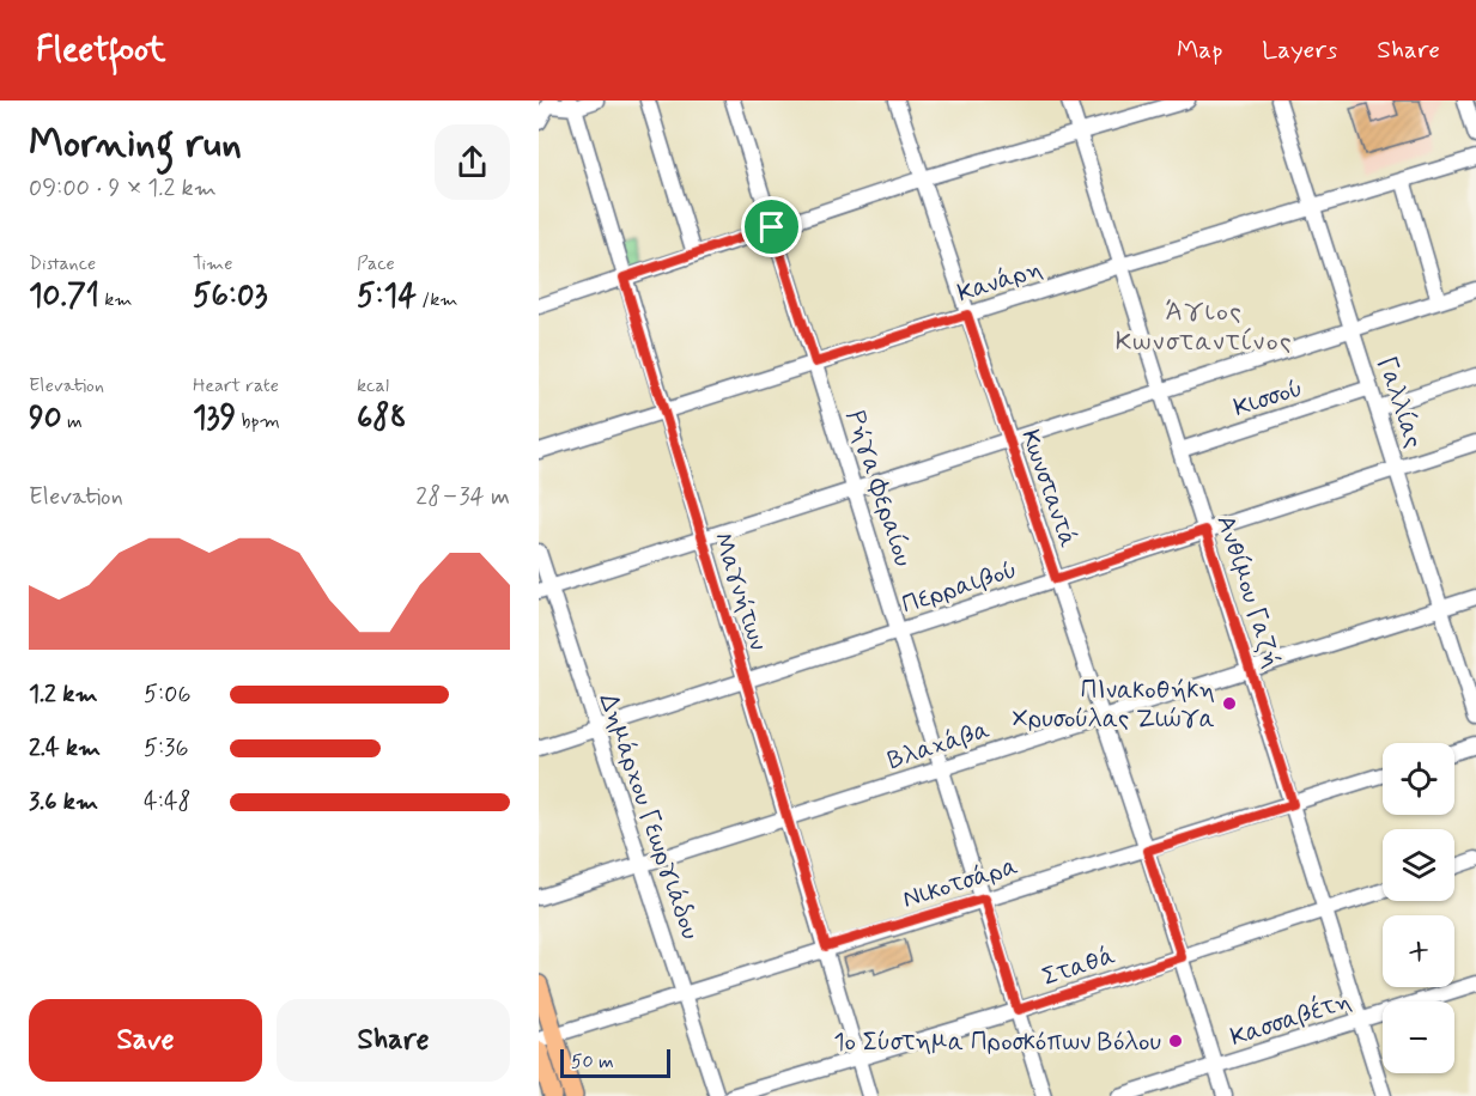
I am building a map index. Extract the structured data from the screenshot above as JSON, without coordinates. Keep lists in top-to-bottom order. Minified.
{"streets":{"street":["Κανάρη","Κισσού","Γαλλίας","Ρήγα Φεραίου","Κωνσταντά","Περραιβού","Μαγνήτων","Ανθίμου Γαζή","Βλαχάβα","Δημάρχου Γεωργιάδου","Νικοτσάρα","Σταθά","Κασσαβέτη"]},"crossings":[["Κανάρη","Γαλλίας"],["Κανάρη","Ρήγα Φεραίου"],["Κανάρη","Κωνσταντά"],["Κανάρη","Μαγνήτων"],["Κανάρη","Ανθίμου Γαζή"],["Κισσού","Γαλλίας"],["Κισσού","Ανθίμου Γαζή"],["Γαλλίας","Περραιβού"],["Γαλλίας","Βλαχάβα"],["Ρήγα Φεραίου","Περραιβού"],["Ρήγα Φεραίου","Βλαχάβα"],["Ρήγα Φεραίου","Νικοτσάρα"],["Ρήγα Φεραίου","Σταθά"],["Κωνσταντά","Περραιβού"],["Κωνσταντά","Βλαχάβα"],["Κωνσταντά","Νικοτσάρα"],["Κωνσταντά","Σταθά"],["Κωνσταντά","Κασσαβέτη"],["Περραιβού","Μαγνήτων"],["Περραιβού","Ανθίμου Γαζή"],["Περραιβού","Δημάρχου Γεωργιάδου"],["Μαγνήτων","Βλαχάβα"],["Μαγνήτων","Νικοτσάρα"],["Μαγνήτων","Σταθά"],["Ανθίμου Γαζή","Βλαχάβα"],["Ανθίμου Γαζή","Νικοτσάρα"],["Ανθίμου Γαζή","Σταθά"],["Ανθίμου Γαζή","Κασσαβέτη"],["Βλαχάβα","Δημάρχου Γεωργιάδου"],["Δημάρχου Γεωργιάδου","Νικοτσάρα"]],"districts":["Άγιος Κωνσταντίνος"],"places":["ΠΙνακοθήκη Χρυσούλας Ζιώγα","1ο Σύστημα Προσκόπων Βόλου"],"scale_bar":"50 m","page":{"header":"Fleetfoot","nav":["Map","Layers","Share"],"heading":["Morning run","09:00 · 9 × 1.2 km"],"stats":[["Distance","10.71 km"],["Time","56:03"],["Pace","5:14 /km"],["Elevation","90 m"],["Heart rate","139 bpm"],["kcal","688"]],"chart":["Elevation","28–34 m"],"list":[{"name":"1.2 km","note":"5:06"},{"name":"2.4 km","note":"5:36"},{"name":"3.6 km","note":"4:48"}],"map_buttons":["+","−"],"buttons":["Save","Share"],"scale":"50 m"}}
